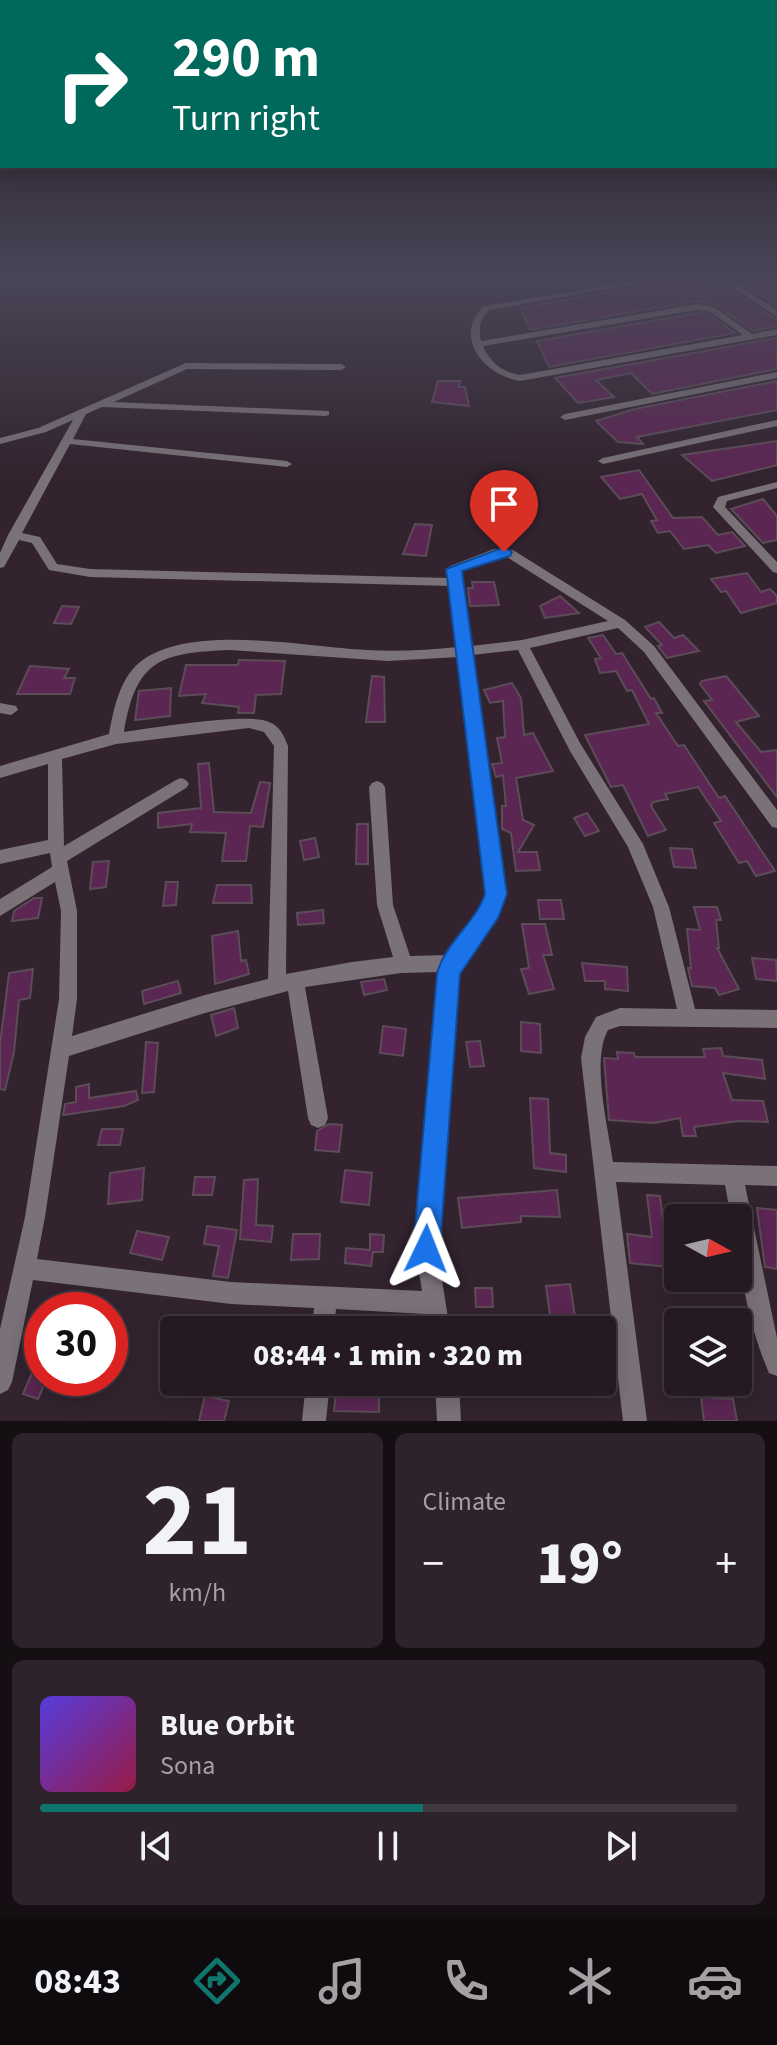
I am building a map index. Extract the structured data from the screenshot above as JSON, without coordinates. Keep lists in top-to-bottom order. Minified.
{"north":"right","page":{"turn":["290 m","Turn right"],"limit":"30","trip":"08:44 · 1 min · 320 m","tile":[["21","km/h"],"Climate"],"heat":["−","19°","+"],"song":["Blue Orbit","Sona"],"tabs":"08:43"}}
